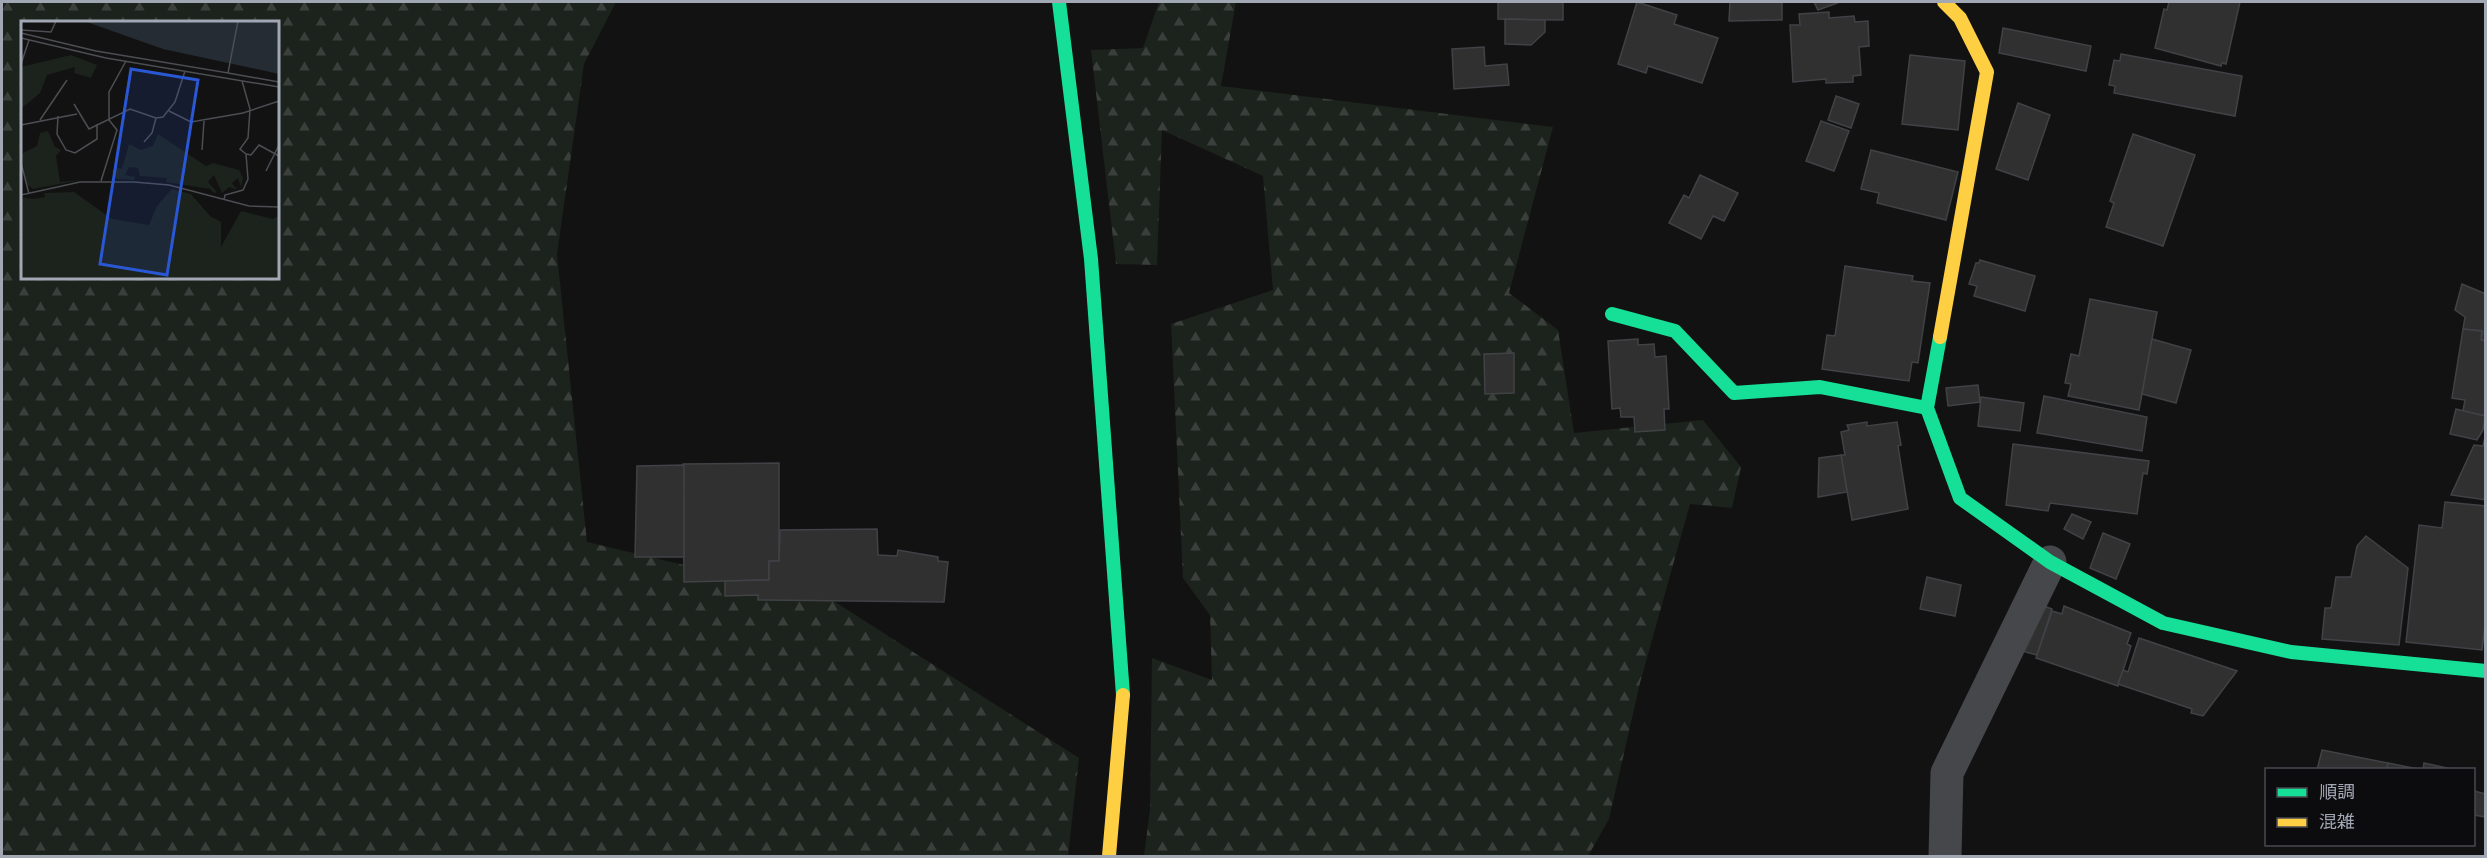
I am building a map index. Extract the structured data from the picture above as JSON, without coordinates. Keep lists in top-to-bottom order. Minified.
{"legend":["順調","混雑"]}
